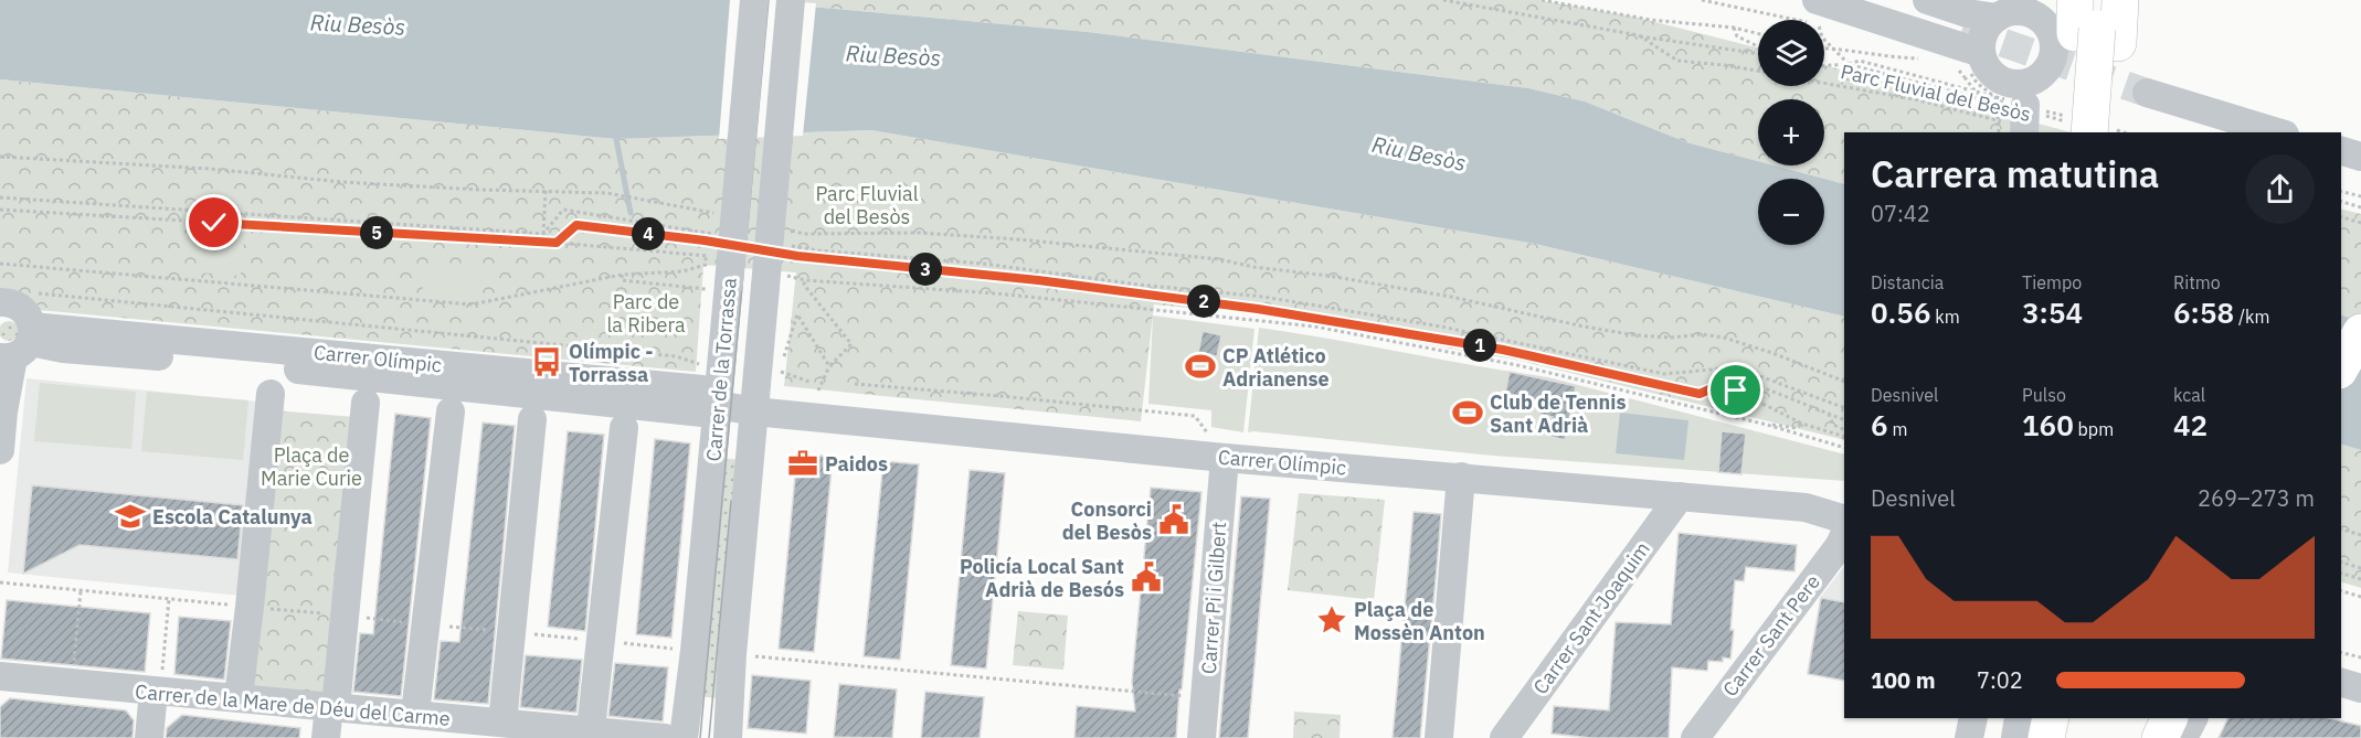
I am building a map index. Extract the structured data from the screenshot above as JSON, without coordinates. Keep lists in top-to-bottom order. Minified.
{"streets":{"street":["Carrer Olímpic","Carrer de la Torrassa","Carrer Pi i Gilbert","Carrer Sant Joaquim","Carrer Sant Pere","Carrer de la Mare de Déu del Carme"],"path":["Parc Fluvial del Besòs"]},"crossings":[["Carrer Olímpic","Carrer de la Torrassa"],["Carrer Olímpic","Carrer Pi i Gilbert"],["Carrer Olímpic","Carrer Sant Joaquim"]],"water":["Riu Besòs"],"parks":["Parc Fluvial del Besòs","Parc de la Ribera","Plaça de Marie Curie"],"places":{"bus stop":["Olímpic - Torrassa"],"sports":["CP Atlético Adrianense","Club de Tennis Sant Adrià"],"office":["Paidos"],"school or university":["Escola Catalunya"],"public building":["Consorci del Besòs","Policía Local Sant Adrià de Besós"],"place":["Plaça de Mossèn Anton"]},"page":{"map_buttons":["+","−"],"heading":["Carrera matutina","07:42"],"pins":["5","4","3","2","1"],"stats":[["Distancia","0.56 km"],["Tiempo","3:54"],["Ritmo","6:58 /km"],["Desnivel","6 m"],["Pulso","160 bpm"],["kcal","42"]],"chart":["Desnivel","269–273 m"],"list":[{"name":"100 m","note":"7:02"}]}}
